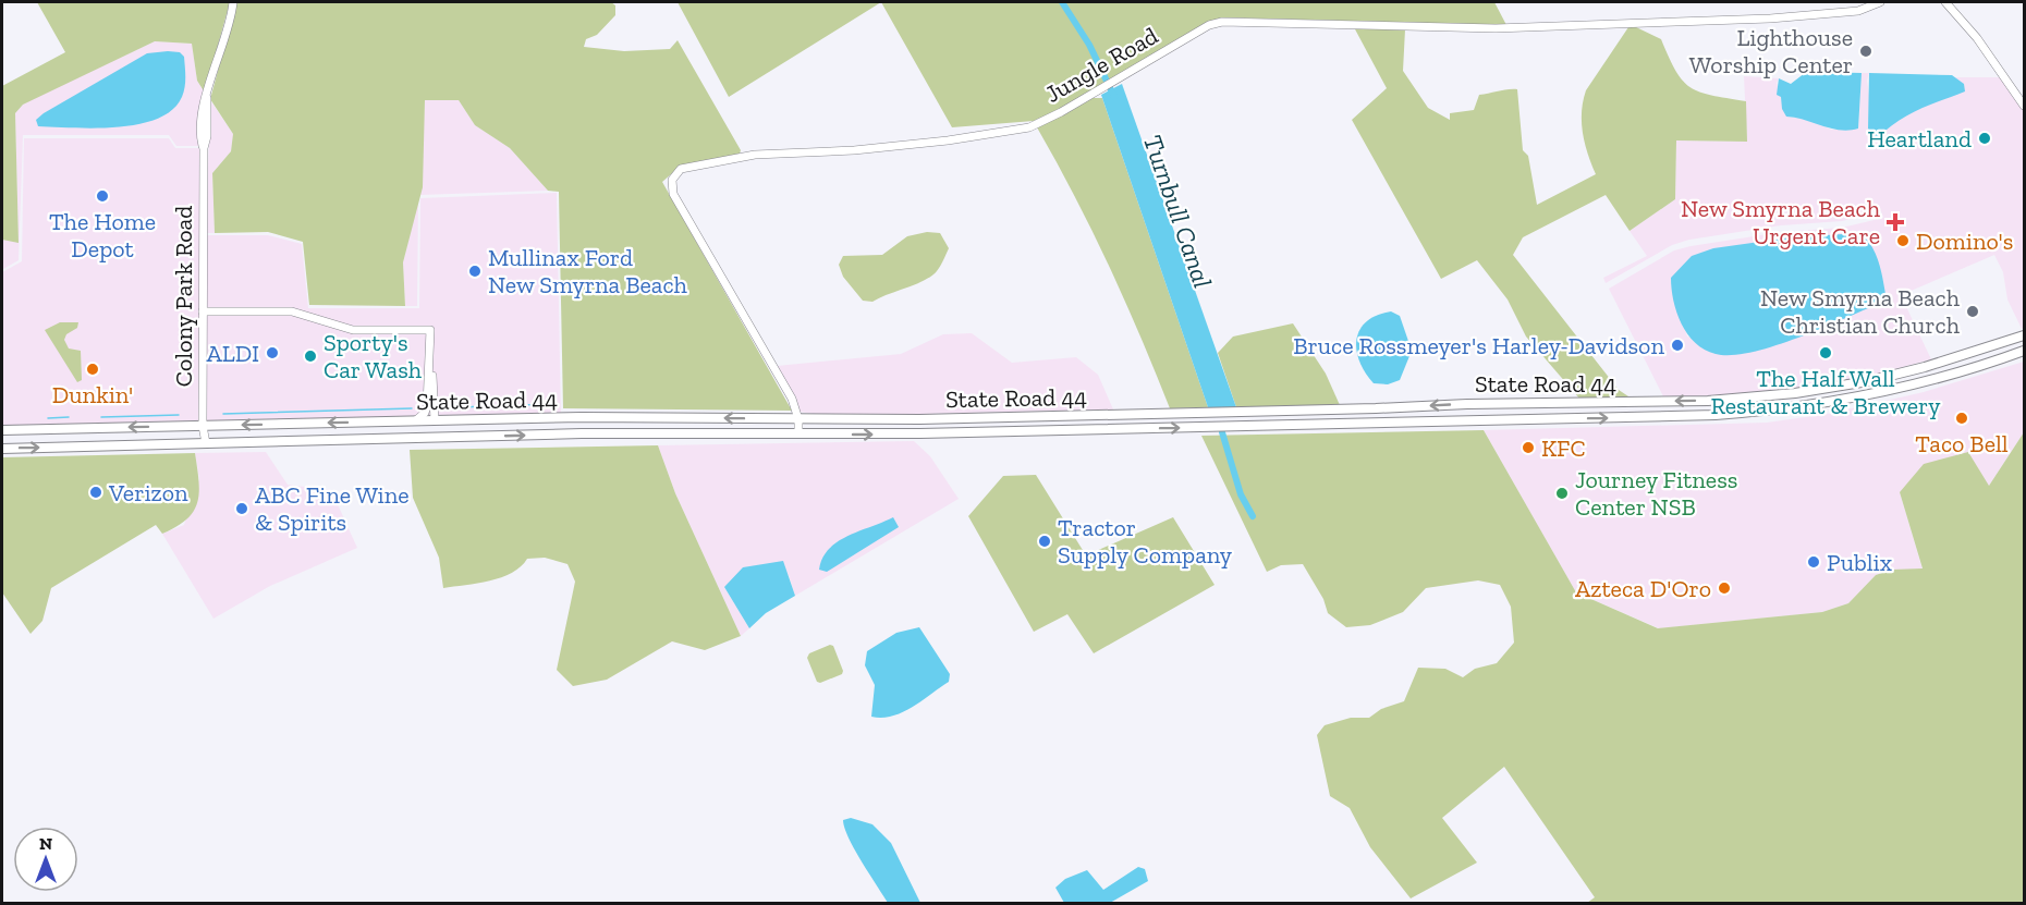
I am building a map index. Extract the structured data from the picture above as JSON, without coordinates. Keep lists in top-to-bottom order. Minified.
{"streets":{"main road":["State Road 44"],"street":["Jungle Road","Colony Park Road"]},"crossings":[["Jungle Road","State Road 44"],["Colony Park Road","State Road 44"]],"water":["Turnbull Canal"],"places":{"other":["Lighthouse Worship Center","Heartland","The Home Depot","Domino's","Mullinax Ford New Smyrna Beach","New Smyrna Beach Christian Church","Bruce Rossmeyer's Harley-Davidson","ALDI","The Half Wall Restaurant & Brewery","Sporty's Car Wash","Dunkin'","Taco Bell","KFC","Verizon","Journey Fitness Center NSB","ABC Fine Wine & Spirits","Tractor Supply Company","Publix","Azteca D'Oro"],"health":["New Smyrna Beach Urgent Care"]},"north":"top"}
